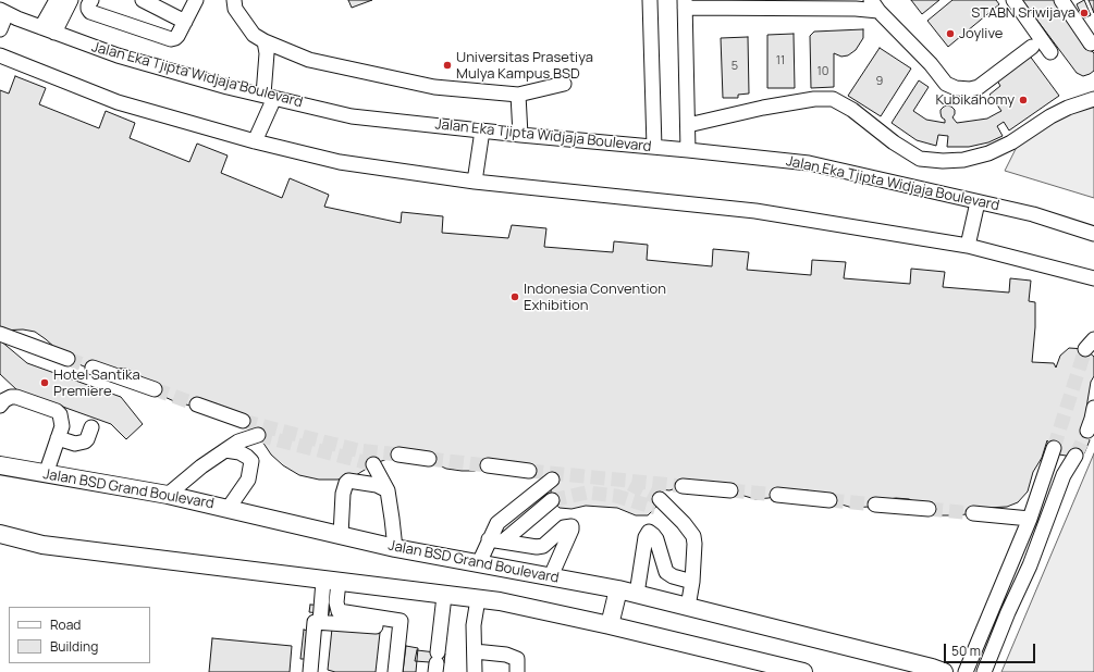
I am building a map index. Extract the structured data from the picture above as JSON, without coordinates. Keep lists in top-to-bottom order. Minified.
{"streets":{"main road":["Jalan BSD Grand Boulevard"],"street":["Jalan Eka Tjipta Widjaja Boulevard"]},"places":["STABN Sriwijaya","Joylive","Universitas Prasetiya Mulya Kampus BSD","Kubikahomy","Indonesia Convention Exhibition","Hotel Santika Premiere"],"house_numbers":["11","5","10","9"],"legend":["Road","Building"],"scale_bar":"50 m"}
